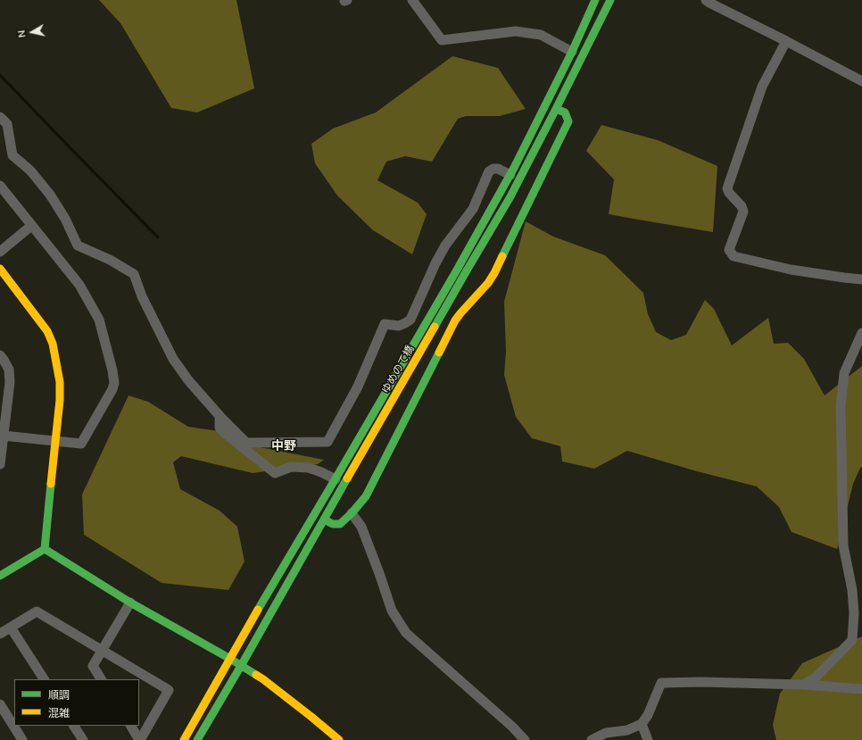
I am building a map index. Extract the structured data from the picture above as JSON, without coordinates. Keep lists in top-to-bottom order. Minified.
{"streets":{"street":["ゆめのて橋"]},"districts":["中野"],"legend":["順調","混雑"],"north":"left"}
